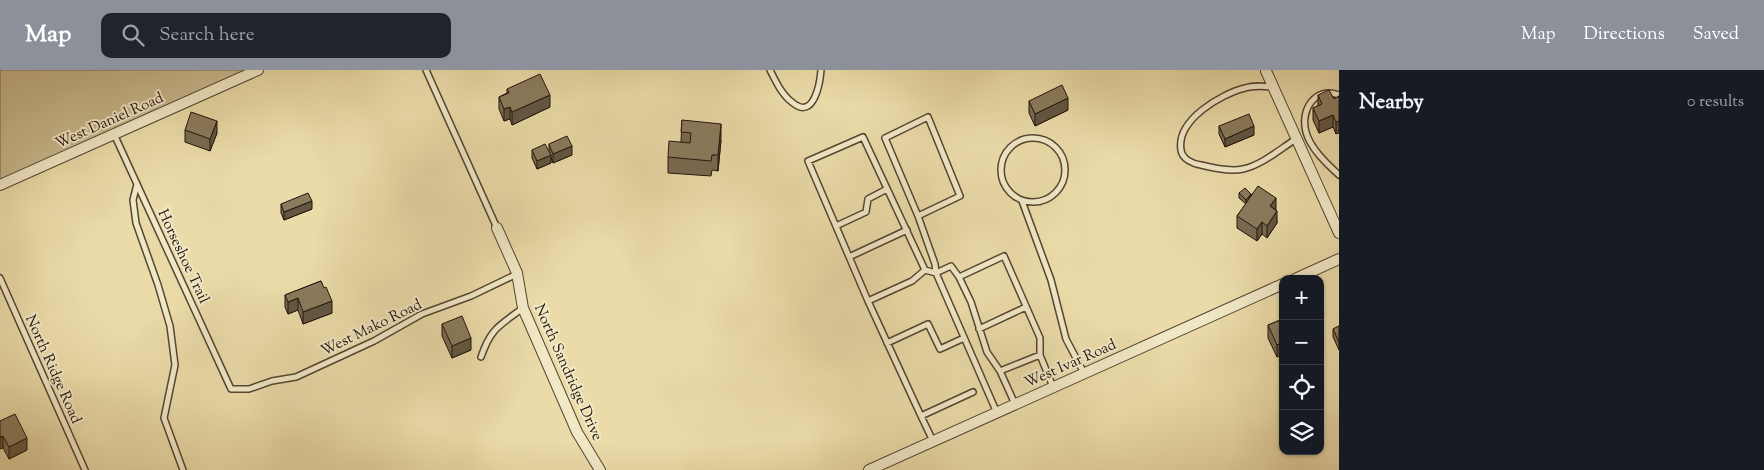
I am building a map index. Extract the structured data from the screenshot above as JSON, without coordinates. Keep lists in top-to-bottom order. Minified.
{"streets":{"street":["West Daniel Road","West Ivar Road","North Sandridge Drive"],"lane":["Horseshoe Trail","West Mako Road","North Ridge Road"]},"crossings":[["West Daniel Road","Horseshoe Trail"],["Horseshoe Trail","West Mako Road"],["West Mako Road","North Sandridge Drive"]],"page":{"header":"Map","search":"Search here","nav":["Map","Directions","Saved"],"heading":["Nearby","0 results"],"map_buttons":["+","−"]}}
